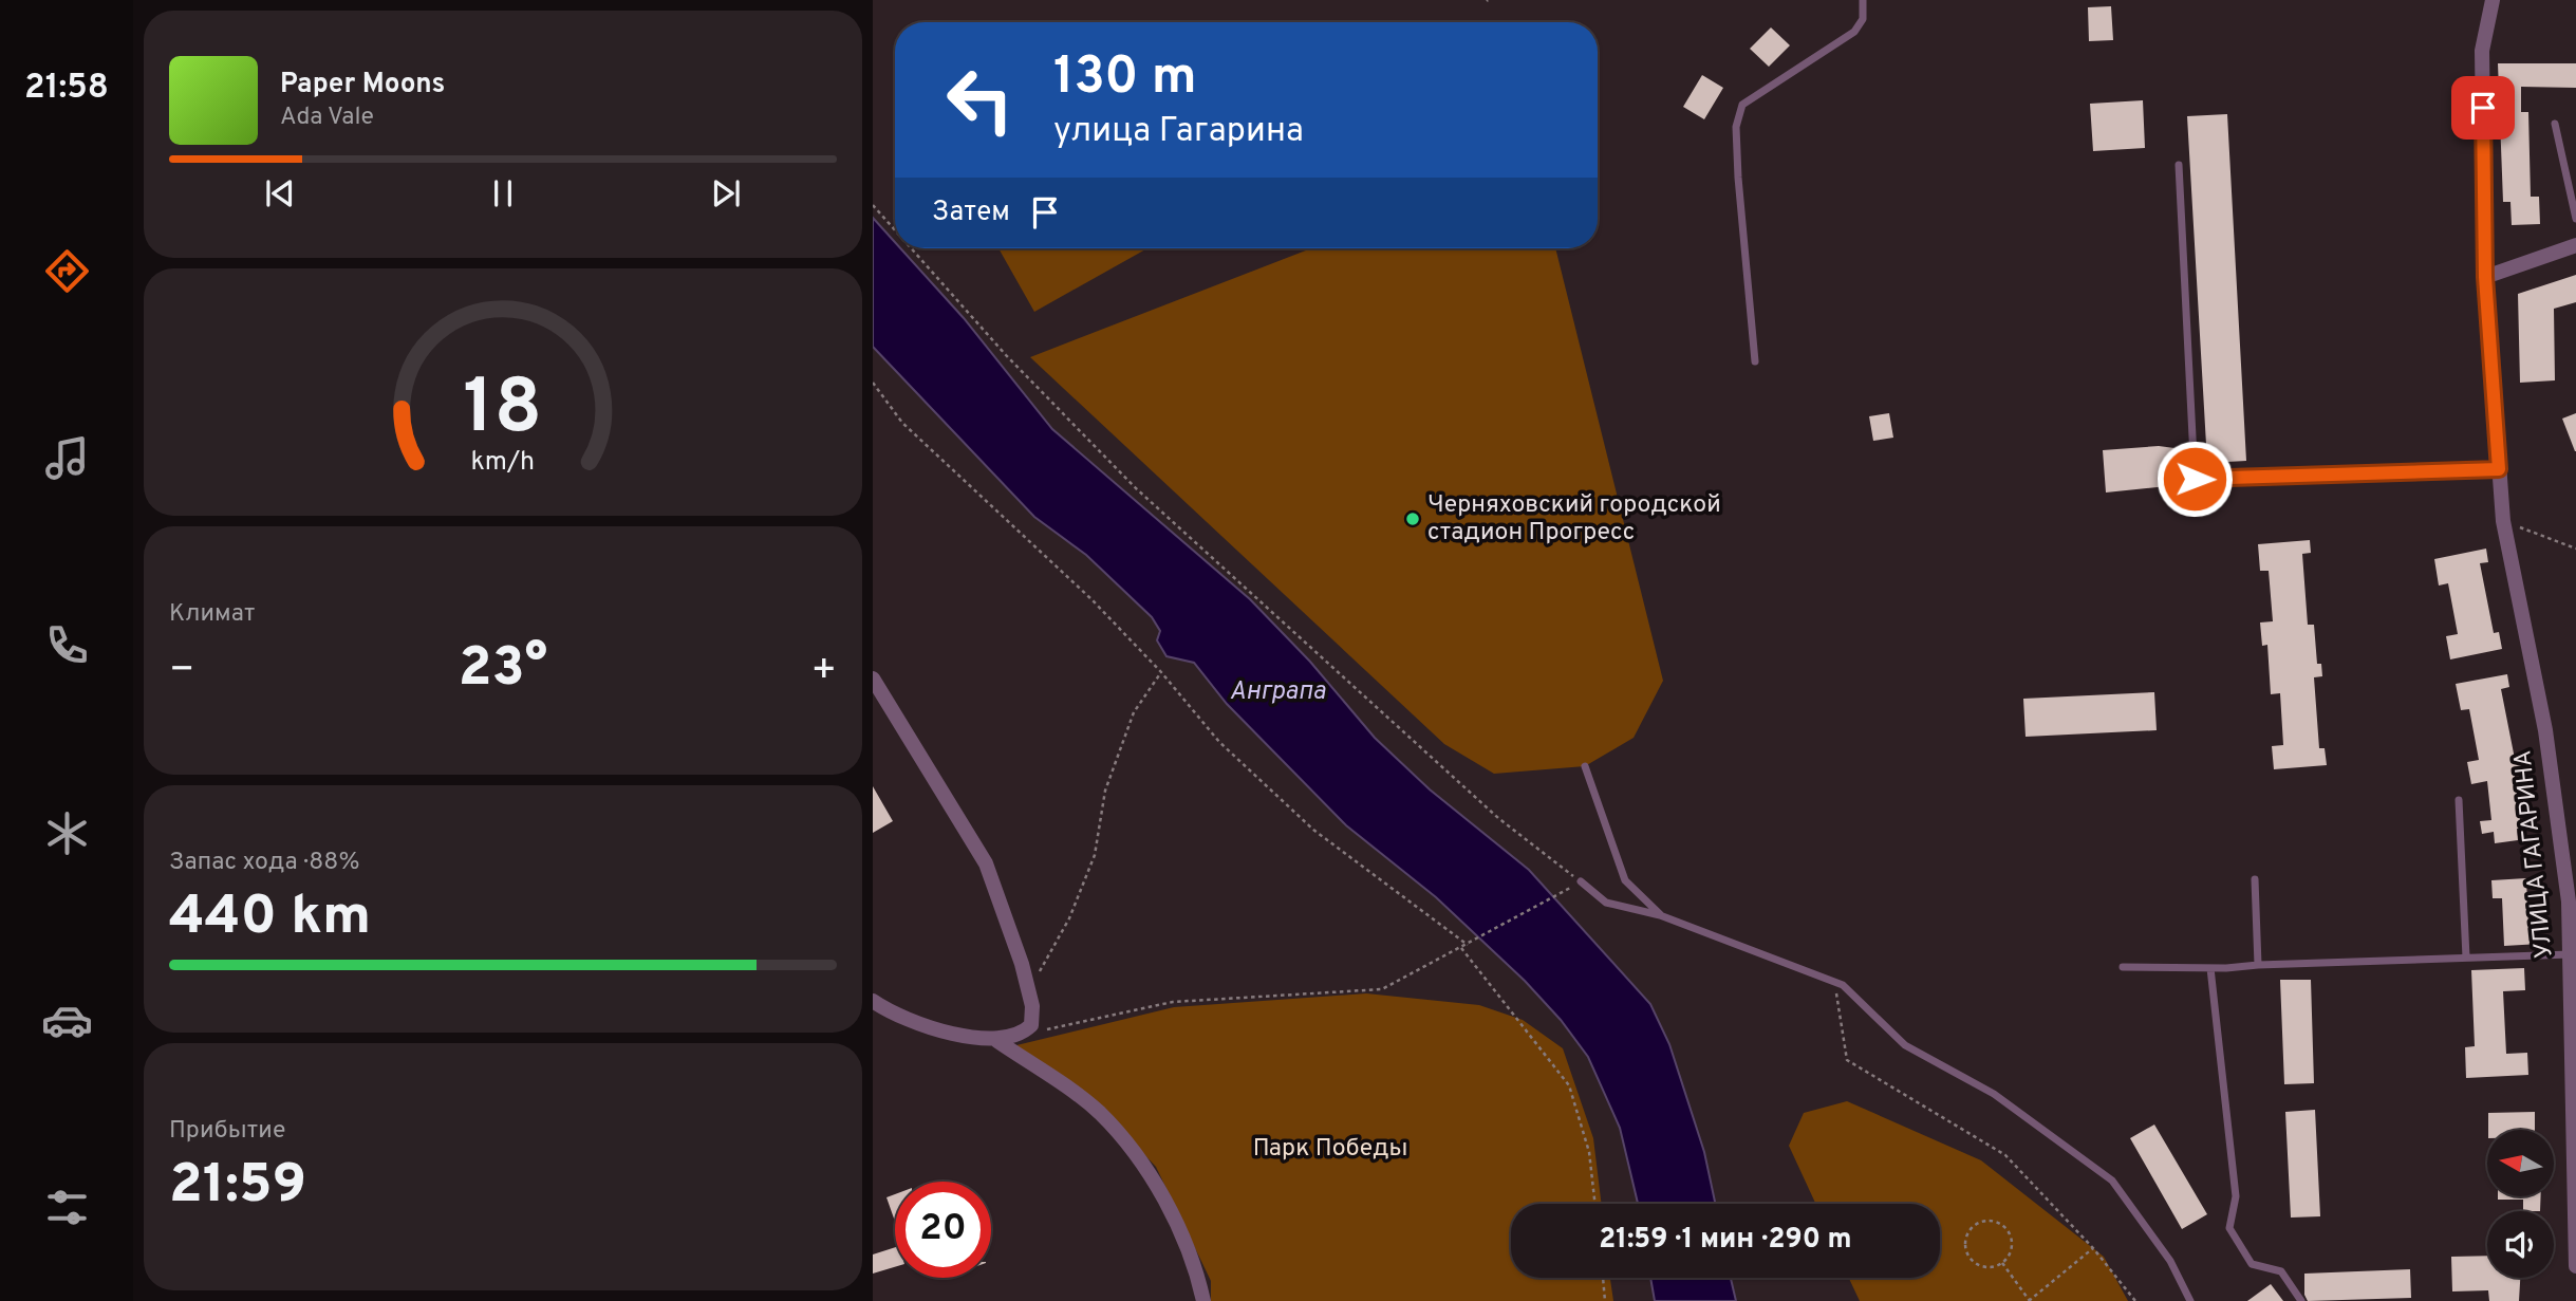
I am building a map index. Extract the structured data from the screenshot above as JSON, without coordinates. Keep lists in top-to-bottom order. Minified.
{"streets":{"street":["УЛИЦА ГАГАРИНА"]},"water":["Анграпа"],"parks":["Парк Победы"],"places":["Черняховский городской стадион Прогресс"],"north":"left","page":{"tabs":"21:58","turn":["130 m","улица Гагарина"],"song":["Paper Moons","Ada Vale"],"then":"Затем","tile":["Климат",["Запас хода · 88%","440 km"],["Прибытие","21:59"]],"heat":["−","23°","+"],"limit":"20","trip":"21:59 · 1 мин · 290 m","gauge":["18","km/h"]}}
